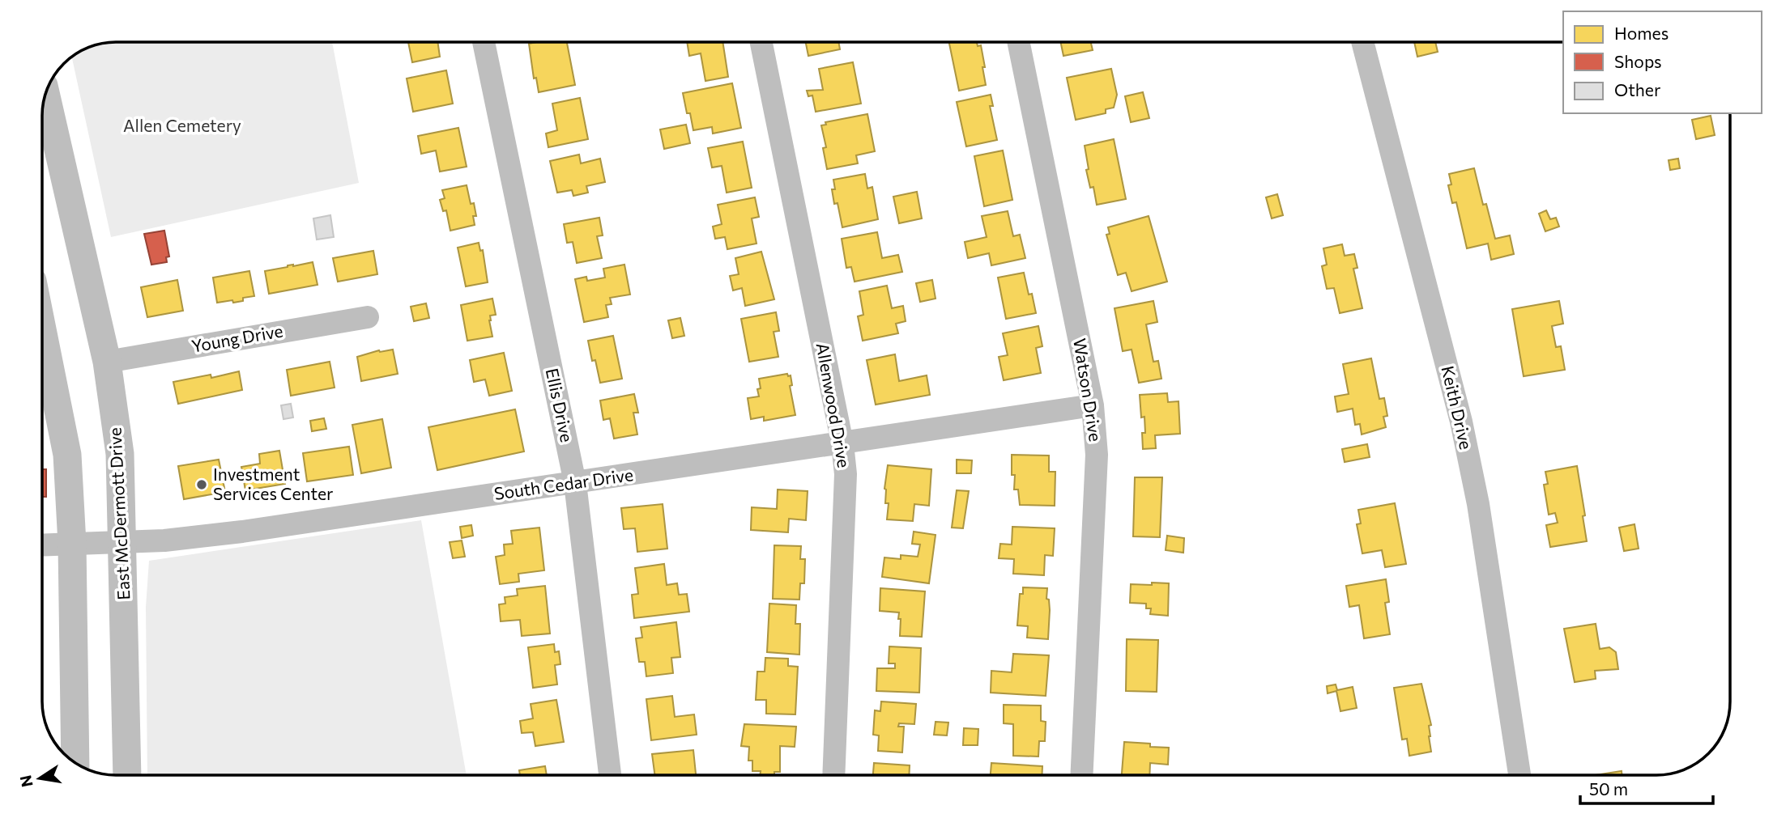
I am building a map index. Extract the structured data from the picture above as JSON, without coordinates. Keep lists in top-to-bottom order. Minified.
{"streets":{"main road":["East McDermott Drive"],"street":["Young Drive","Watson Drive","Ellis Drive","Allenwood Drive","Keith Drive","South Cedar Drive"]},"crossings":[["Young Drive","East McDermott Drive"],["Watson Drive","South Cedar Drive"],["Ellis Drive","South Cedar Drive"],["Allenwood Drive","South Cedar Drive"],["South Cedar Drive","East McDermott Drive"]],"parks":["Allen Cemetery"],"places":["Investment Services Center"],"legend":["Homes","Shops","Other"],"scale_bar":"50 m","north":"left"}
